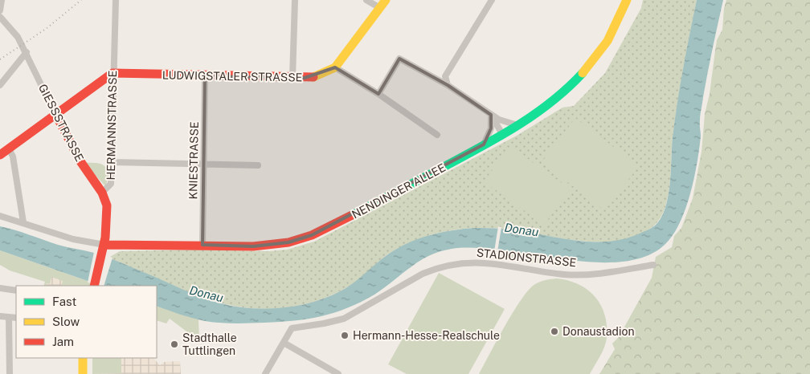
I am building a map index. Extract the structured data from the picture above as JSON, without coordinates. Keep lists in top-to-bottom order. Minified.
{"streets":{"street":["LUDWIGSTALER STRASSE","GIESSSTRASSE","HERMANNSTRASSE","KNIESTRASSE","NENDINGER ALLEE","STADIONSTRASSE"]},"crossings":[["LUDWIGSTALER STRASSE","HERMANNSTRASSE"],["LUDWIGSTALER STRASSE","KNIESTRASSE"],["GIESSSTRASSE","HERMANNSTRASSE"],["HERMANNSTRASSE","NENDINGER ALLEE"],["KNIESTRASSE","NENDINGER ALLEE"]],"water":["Donau"],"places":["Donaustadion","Hermann-Hesse-Realschule","Stadthalle Tuttlingen"],"legend":["Fast","Slow","Jam"]}
